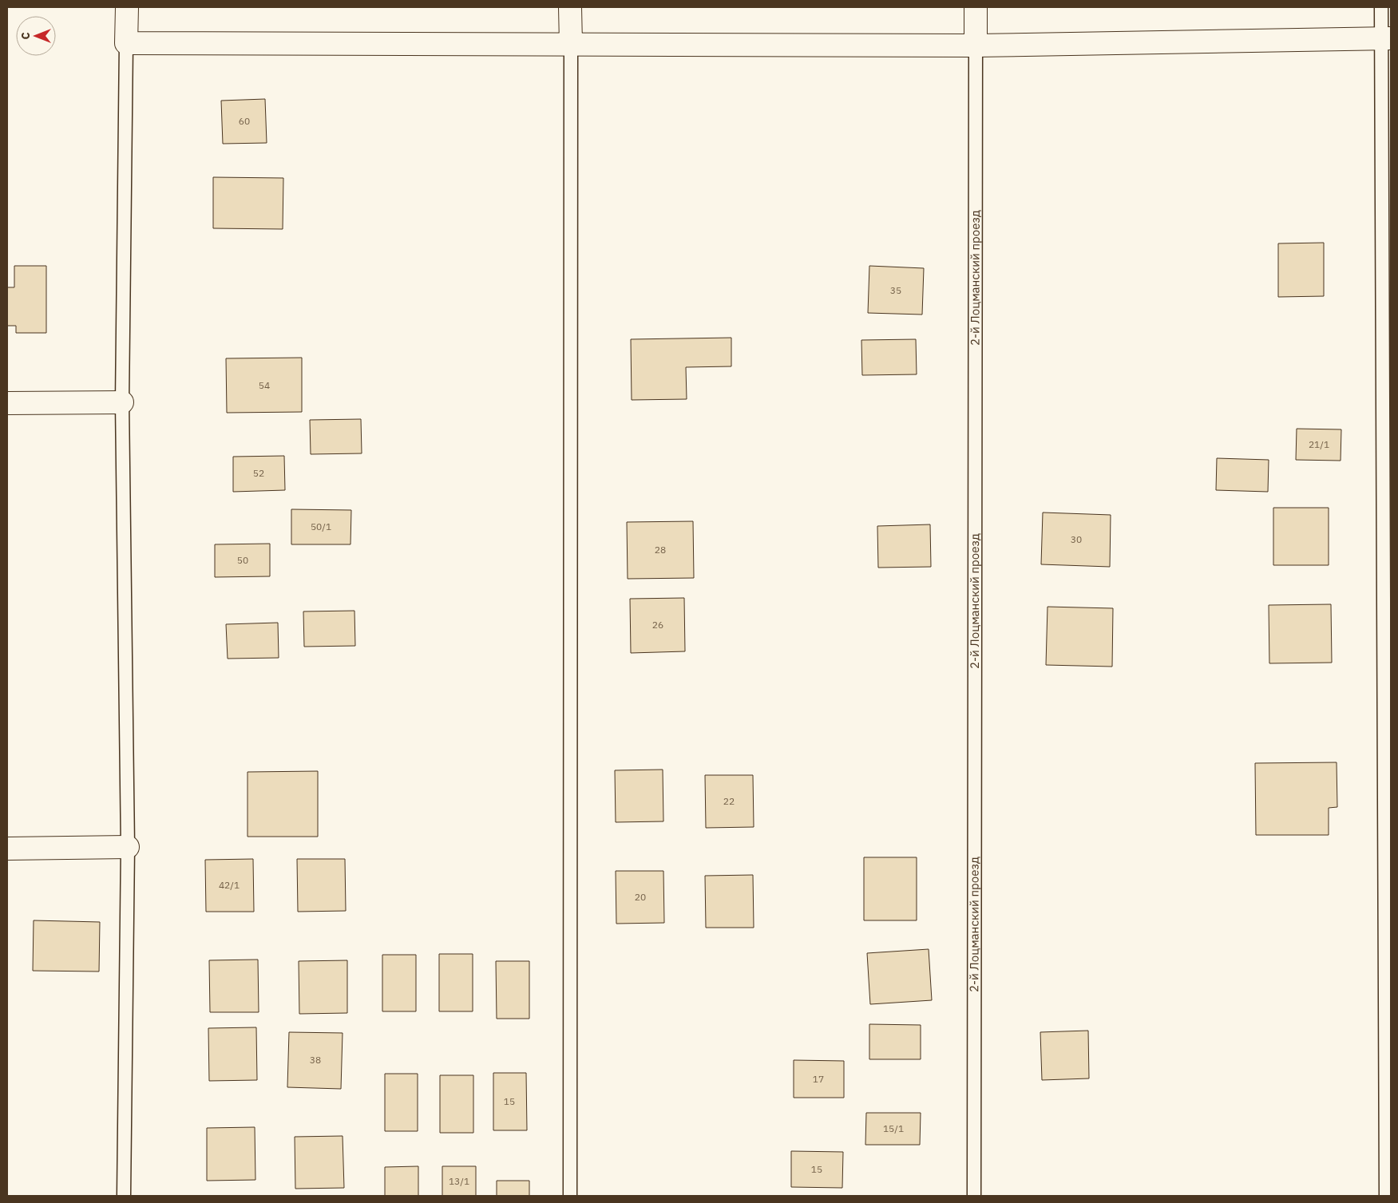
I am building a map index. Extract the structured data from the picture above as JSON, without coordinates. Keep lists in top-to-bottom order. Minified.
{"streets":{"street":["2-й Лоцманский проезд"]},"house_numbers":["60","35","54","21/1","52","50/1","30","28","50","26","22","42/1","20","38","17","15","15/1","15","13/1"],"north":"left"}
